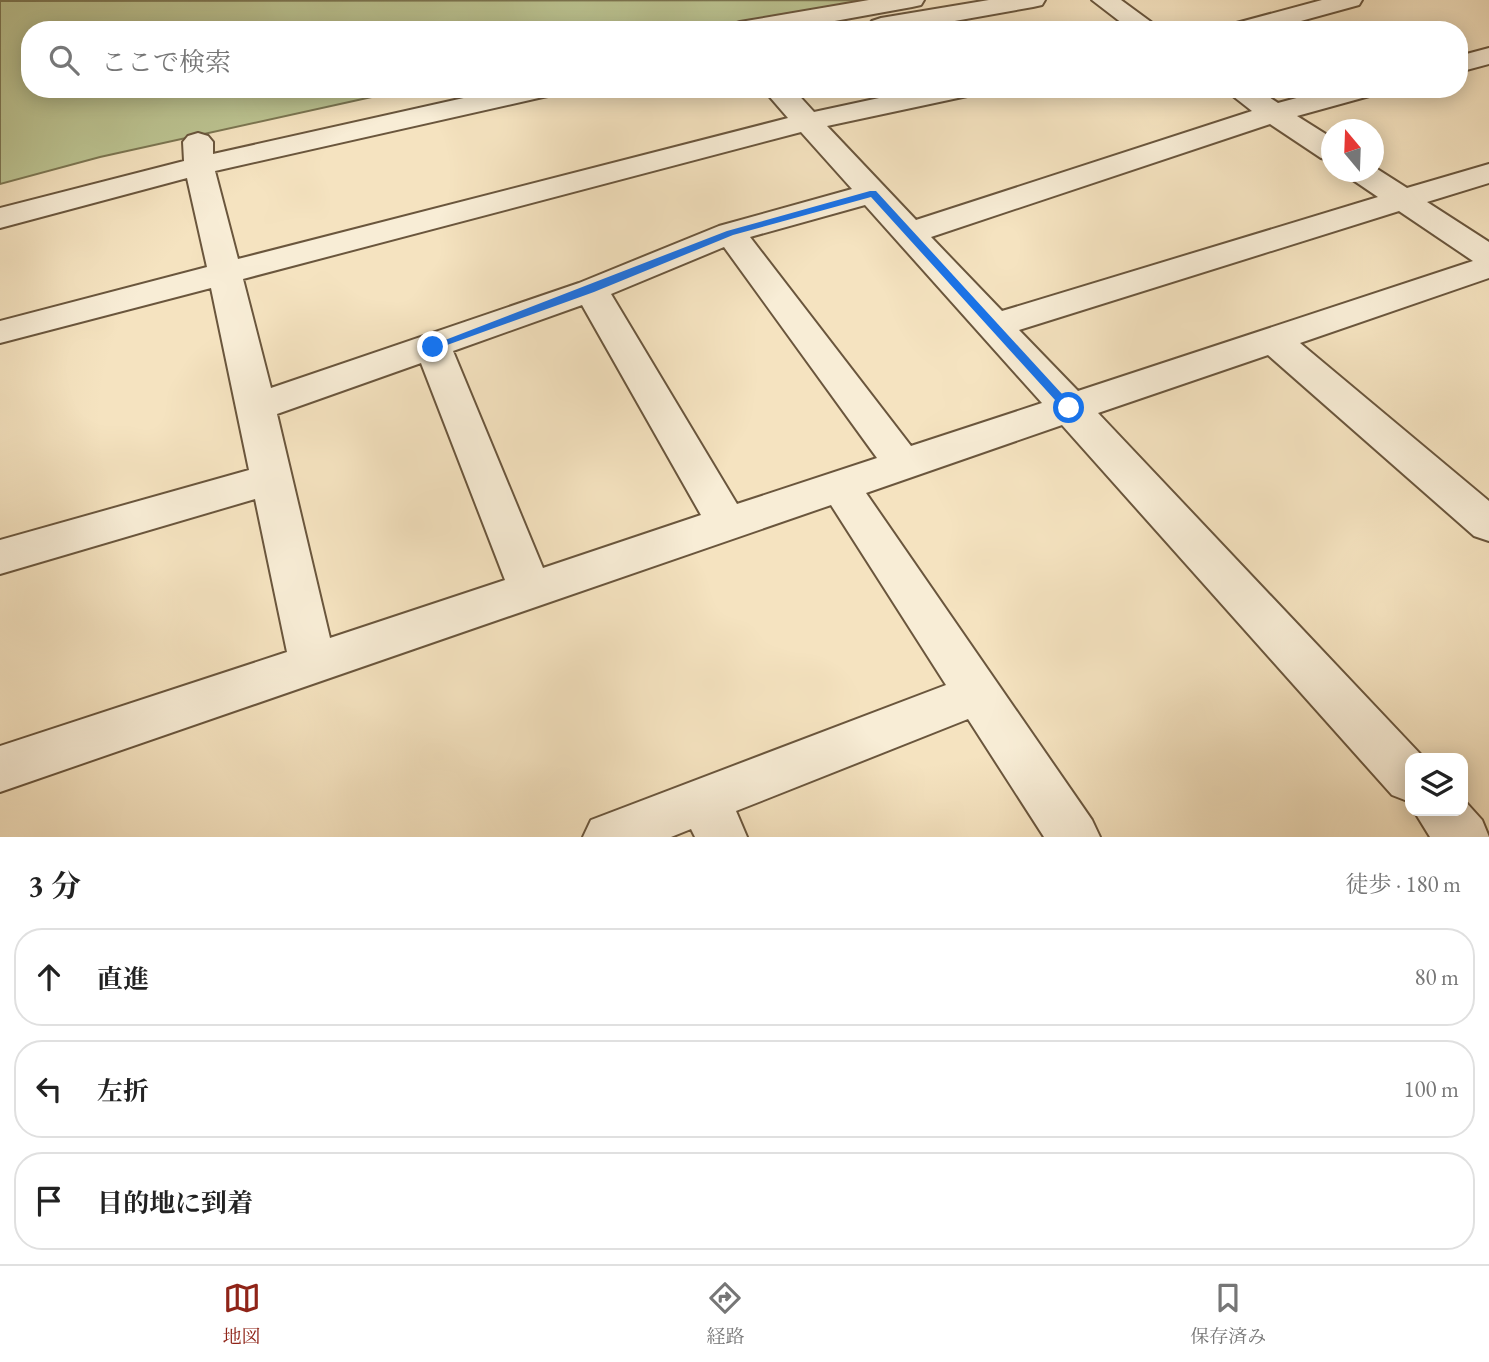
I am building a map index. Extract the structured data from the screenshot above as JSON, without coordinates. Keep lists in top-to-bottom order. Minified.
{"north":"top","page":{"search":"ここで検索","heading":["3 分","徒歩 · 180 m"],"list":[["直進","80 m"],["左折","100 m"],"目的地に到着"],"nav":["地図","経路","保存済み"]}}
